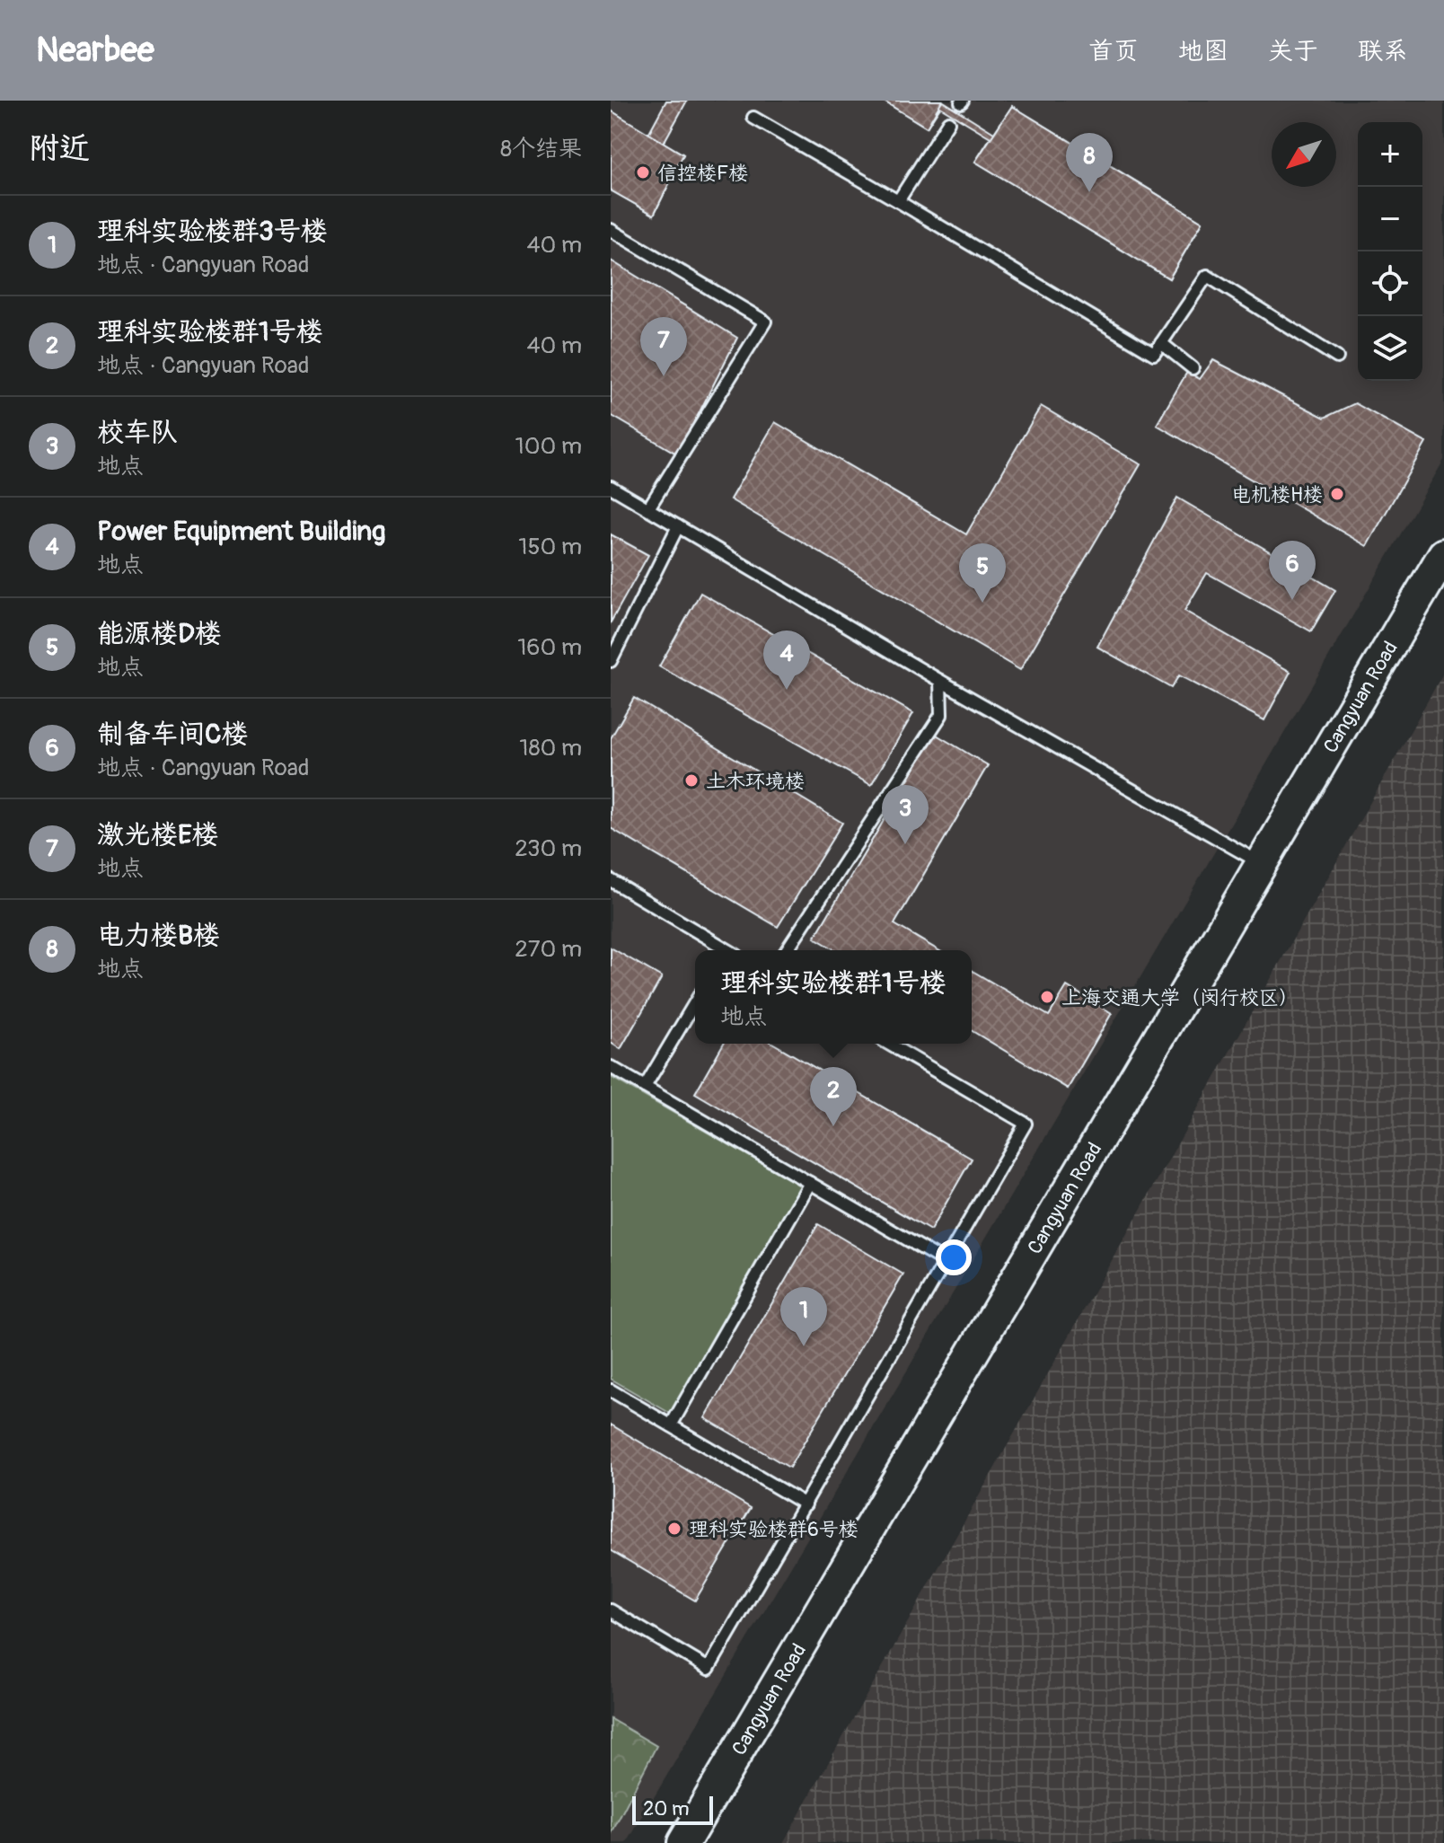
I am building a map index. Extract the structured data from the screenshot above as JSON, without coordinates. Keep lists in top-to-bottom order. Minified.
{"streets":{"street":["Cangyuan Road"]},"places":["信控楼F楼","电机楼H楼","土木环境楼","上海交通大学（闵行校区）","理科实验楼群6号楼"],"scale_bar":"20 m","north":"bottom left","page":{"header":"Nearbee","nav":["首页","地图","关于","联系"],"heading":["附近","8个结果"],"map_buttons":["+","−"],"pins":["8","7","6","5","4","3","2","1"],"list":[{"mark":"1","name":"理科实验楼群3号楼","note":"地点 · Cangyuan Road","value":"40 m"},{"mark":"2","name":"理科实验楼群1号楼","note":"地点 · Cangyuan Road","value":"40 m"},{"mark":"3","name":"校车队","note":"地点","value":"100 m"},{"mark":"4","name":"Power Equipment Building","note":"地点","value":"150 m"},{"mark":"5","name":"能源楼D楼","note":"地点","value":"160 m"},{"mark":"6","name":"制备车间C楼","note":"地点 · Cangyuan Road","value":"180 m"},{"mark":"7","name":"激光楼E楼","note":"地点","value":"230 m"},{"mark":"8","name":"电力楼B楼","note":"地点","value":"270 m"}],"popup":["理科实验楼群1号楼","地点"],"scale":"20 m"}}
